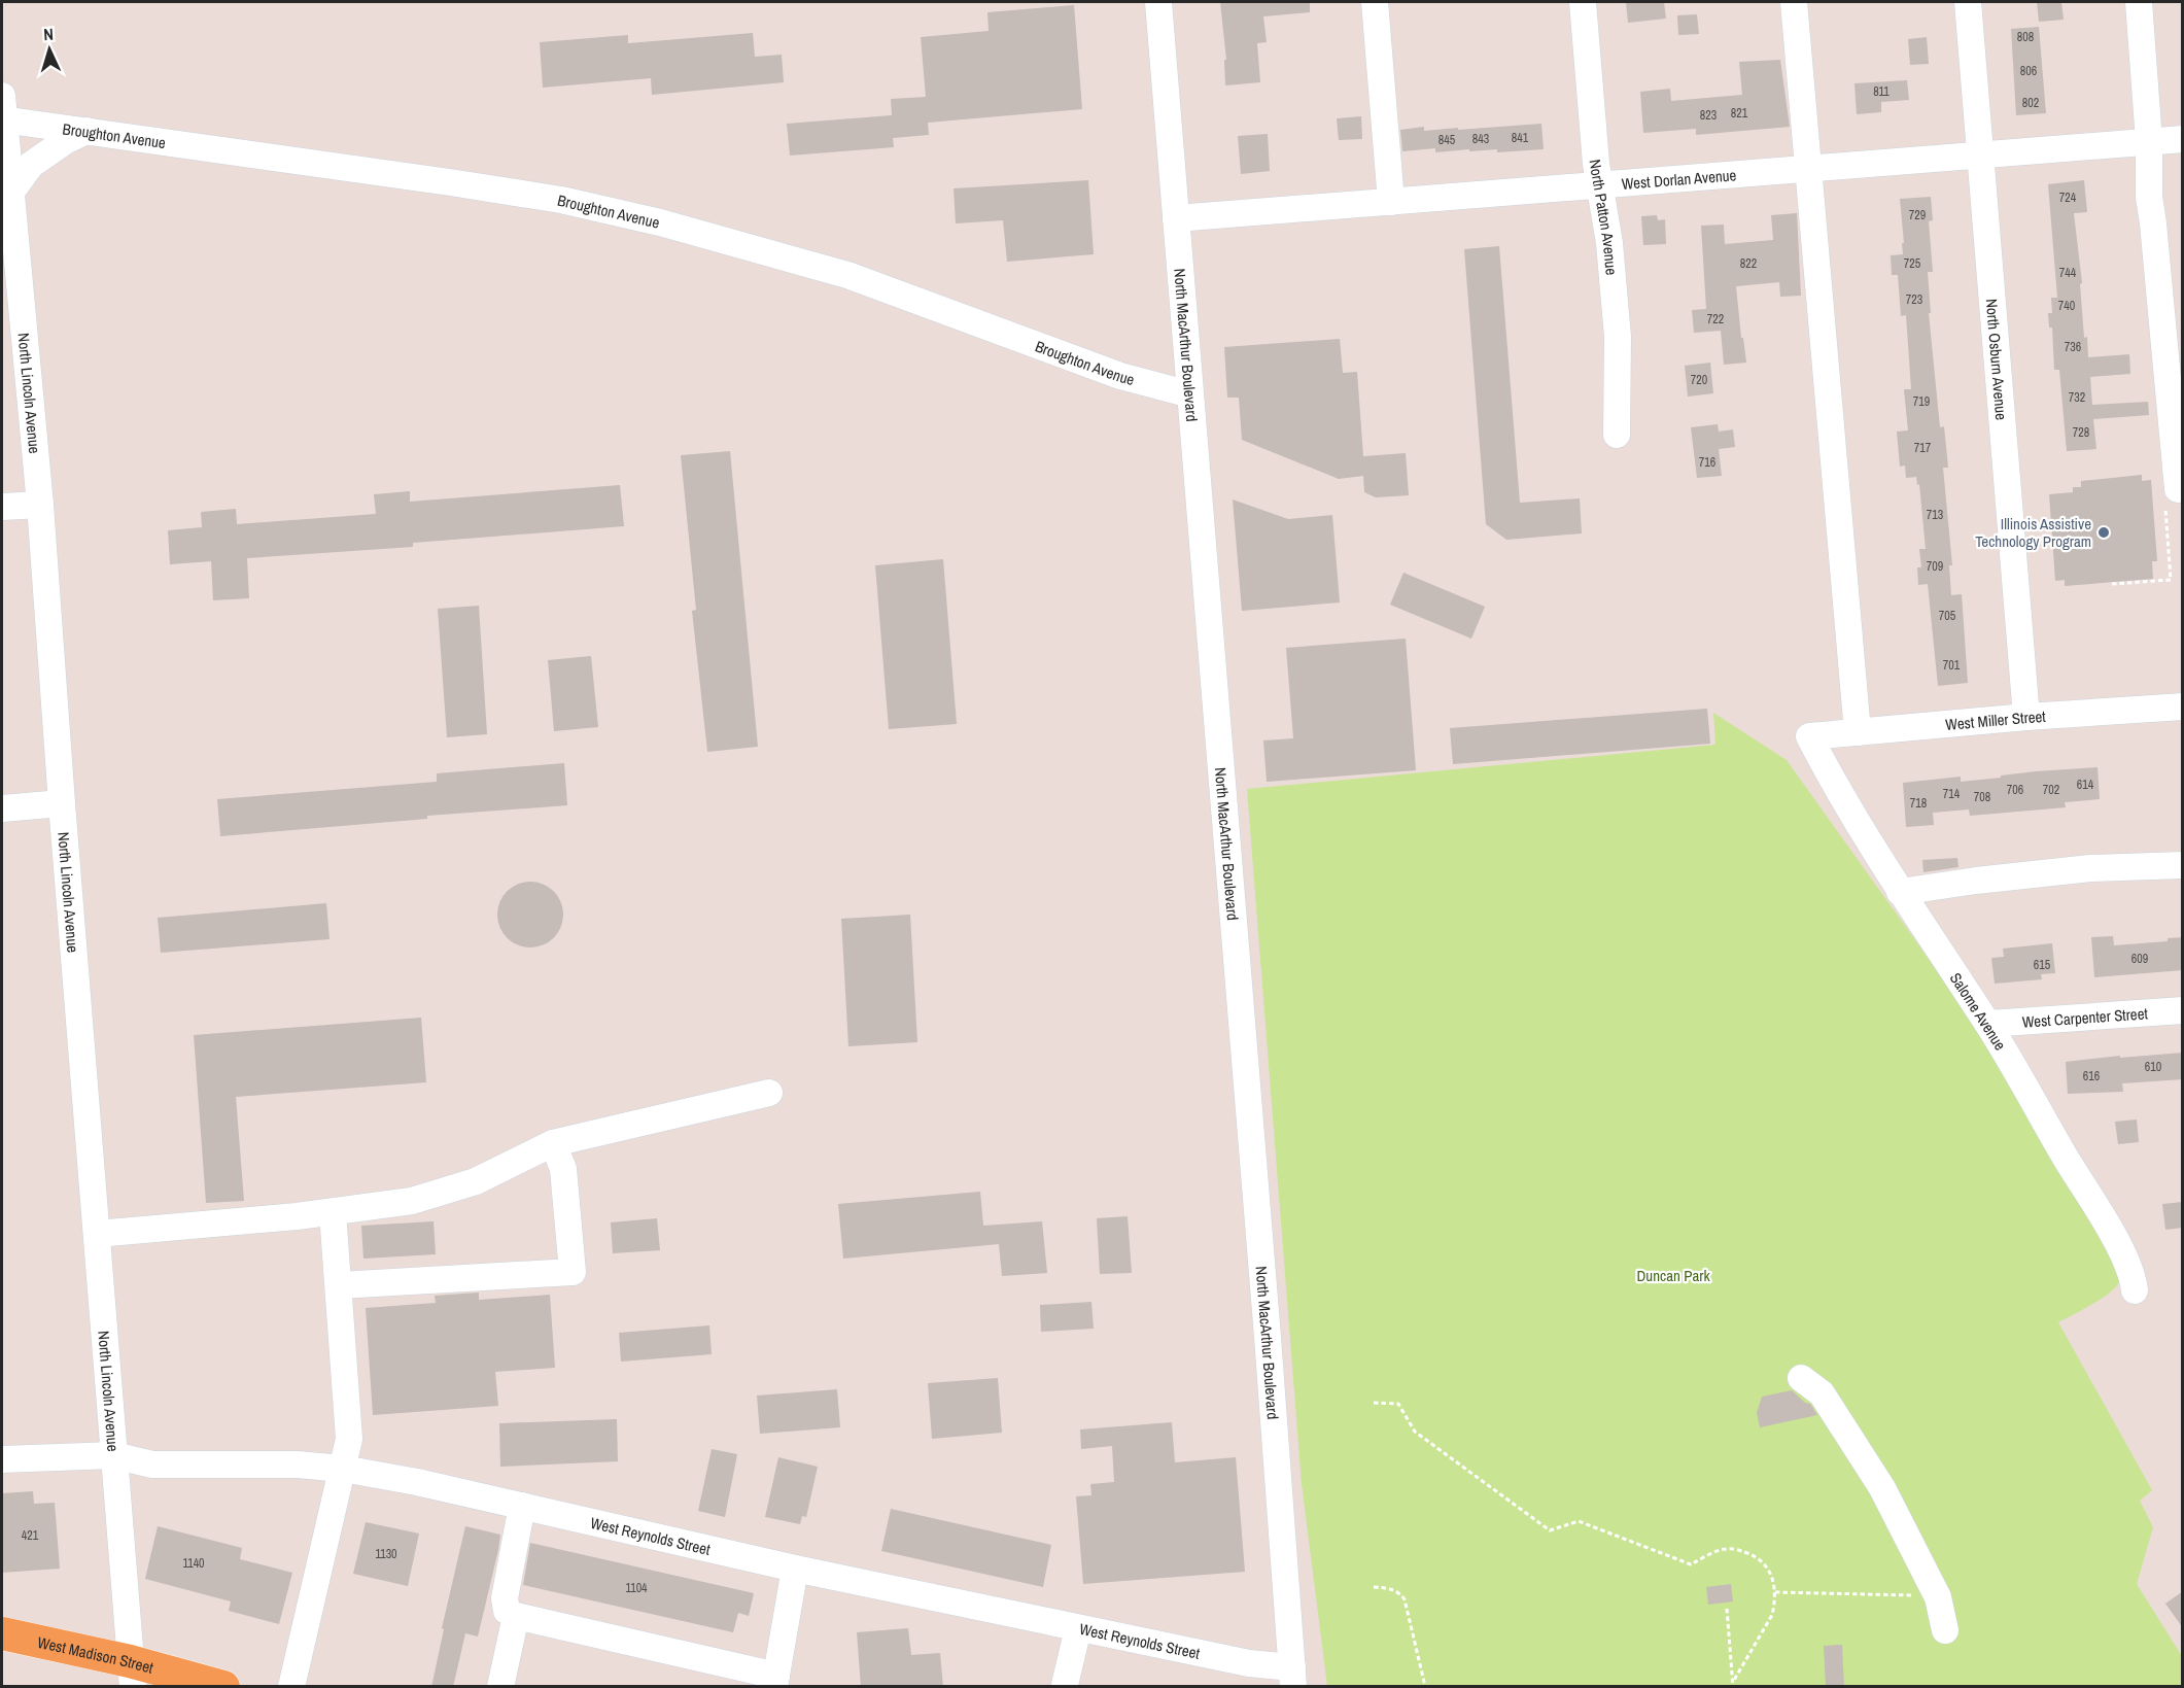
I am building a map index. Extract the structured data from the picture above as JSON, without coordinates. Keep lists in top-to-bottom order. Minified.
{"streets":{"main road":["West Madison Street"],"street":["Broughton Avenue","West Dorlan Avenue","North Patton Avenue","North MacArthur Boulevard","North Osburn Avenue","North Lincoln Avenue","West Miller Street","Salome Avenue","West Carpenter Street","West Reynolds Street"]},"crossings":[["Broughton Avenue","North MacArthur Boulevard"],["Broughton Avenue","North Lincoln Avenue"],["West Dorlan Avenue","North Patton Avenue"],["West Dorlan Avenue","North MacArthur Boulevard"],["West Dorlan Avenue","North Osburn Avenue"],["North MacArthur Boulevard","West Reynolds Street"],["North Osburn Avenue","West Miller Street"],["North Lincoln Avenue","West Reynolds Street"],["North Lincoln Avenue","West Madison Street"],["West Miller Street","Salome Avenue"],["Salome Avenue","West Carpenter Street"]],"parks":["Duncan Park"],"places":["Illinois Assistive Technology Program"],"house_numbers":["808","806","811","802","821","823","841","843","845","724","729","822","725","744","723","740","722","736","720","732","719","728","717","716","713","709","705","701","614","706","702","714","708","718","609","615","610","616","421","1130","1140","1104"],"north":"top"}
